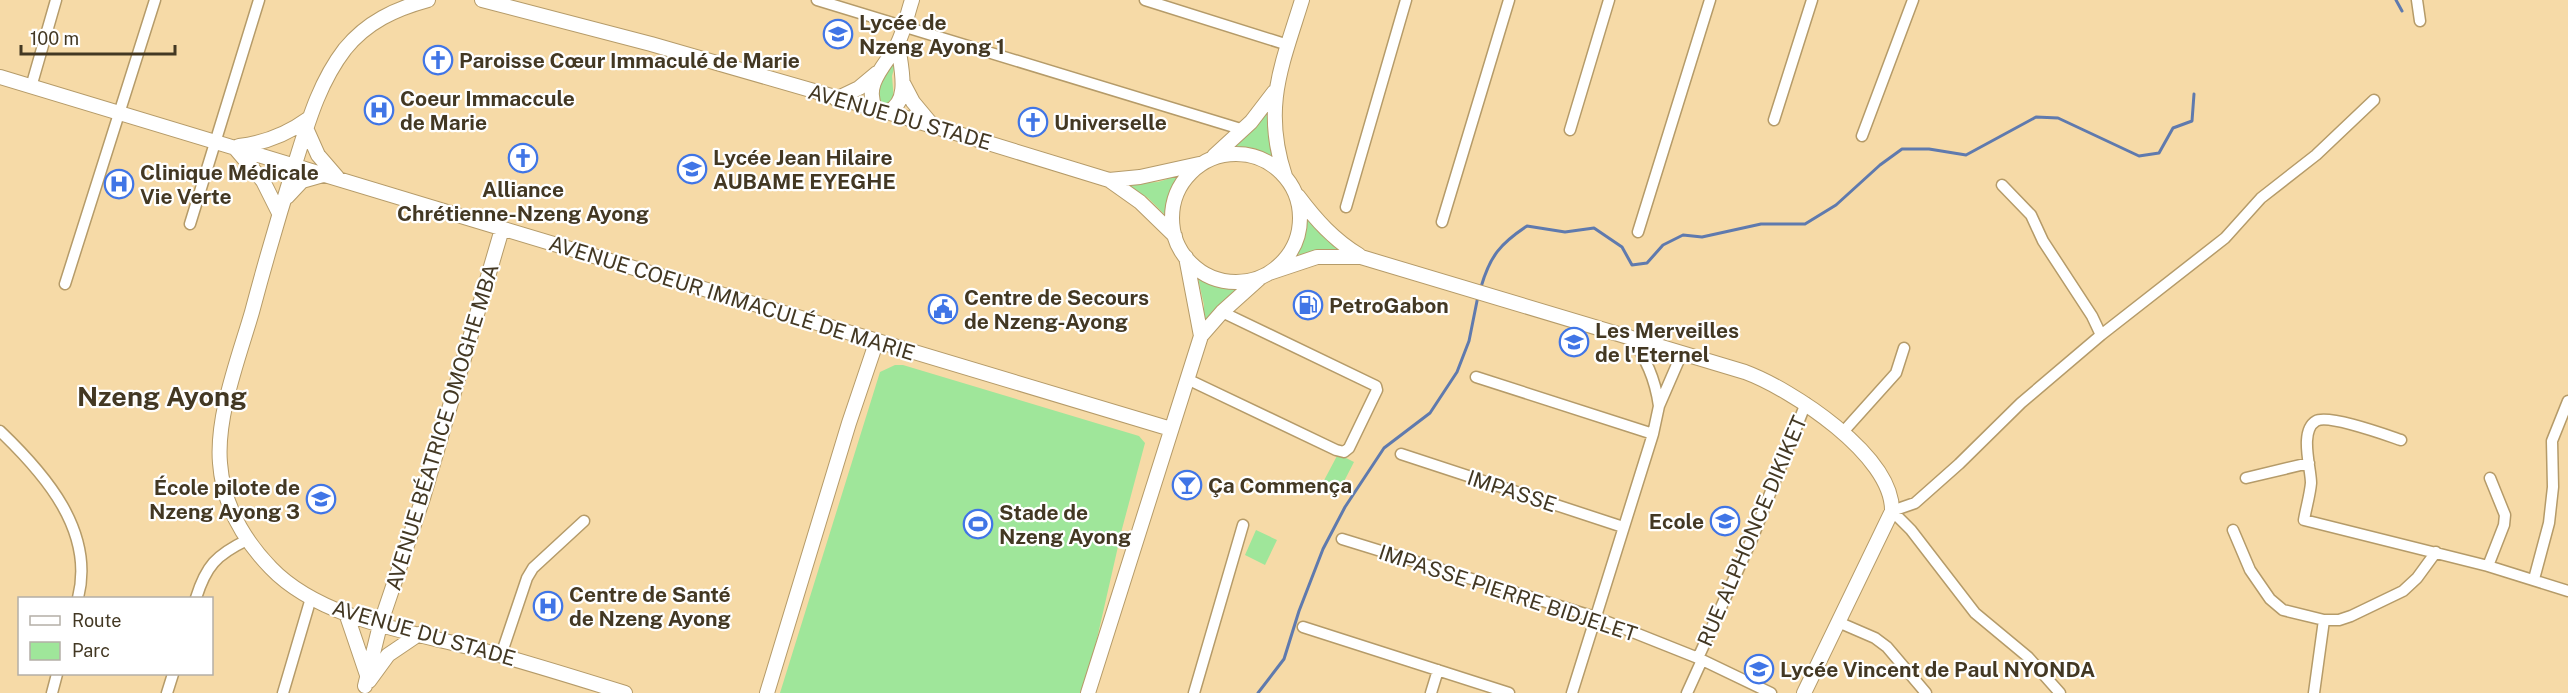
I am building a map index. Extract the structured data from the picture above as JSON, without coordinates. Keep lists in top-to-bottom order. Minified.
{"streets":{"main road":["AVENUE DU STADE","AVENUE COEUR IMMACULÉ DE MARIE","AVENUE BÉATRICE OMOGHE MBA"],"street":["IMPASSE","RUE ALPHONCE DIKIKET","IMPASSE PIERRE BIDJELET"]},"crossings":[["AVENUE DU STADE","AVENUE COEUR IMMACULÉ DE MARIE"],["AVENUE DU STADE","AVENUE BÉATRICE OMOGHE MBA"],["AVENUE COEUR IMMACULÉ DE MARIE","AVENUE BÉATRICE OMOGHE MBA"],["RUE ALPHONCE DIKIKET","IMPASSE PIERRE BIDJELET"]],"districts":["Nzeng Ayong"],"places":{"school or university":["Lycée de Nzeng Ayong 1","Lycée Jean Hilaire AUBAME EYEGHE","Les Merveilles de l'Eternel","École pilote de Nzeng Ayong 3","Ecole","Lycée Vincent de Paul NYONDA"],"church":["Paroisse Cœur Immaculé de Marie","Universelle","Alliance Chrétienne-Nzeng Ayong"],"hospital":["Coeur Immaccule de Marie","Clinique Médicale Vie Verte","Centre de Santé de Nzeng Ayong"],"fuel station":["PetroGabon"],"public building":["Centre de Secours de Nzeng-Ayong"],"bar":["Ça Commença"],"sports":["Stade de Nzeng Ayong"]},"legend":["Route","Parc"],"scale_bar":"100 m"}
